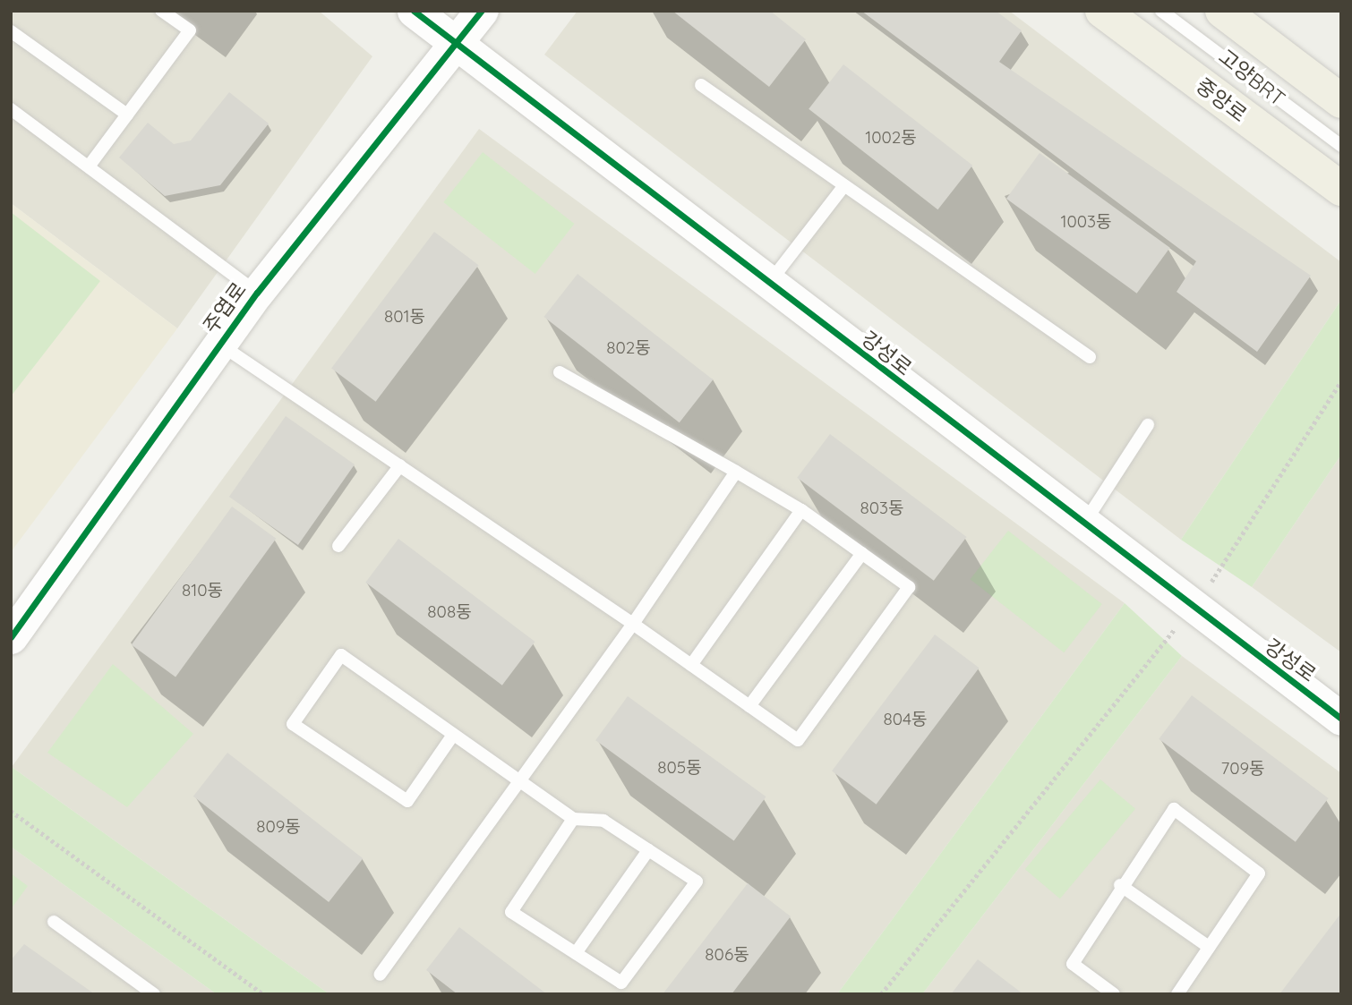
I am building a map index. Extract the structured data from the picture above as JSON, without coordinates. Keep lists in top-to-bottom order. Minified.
{"streets":{"main road":["중앙로"],"street":["주엽로","강성로"],"lane":["고양BRT"]},"crossings":[["주엽로","강성로"]],"house_numbers":["1002동","1003동","801동","802동","803동","810동","808동","804동","805동","709동","809동","806동"]}
